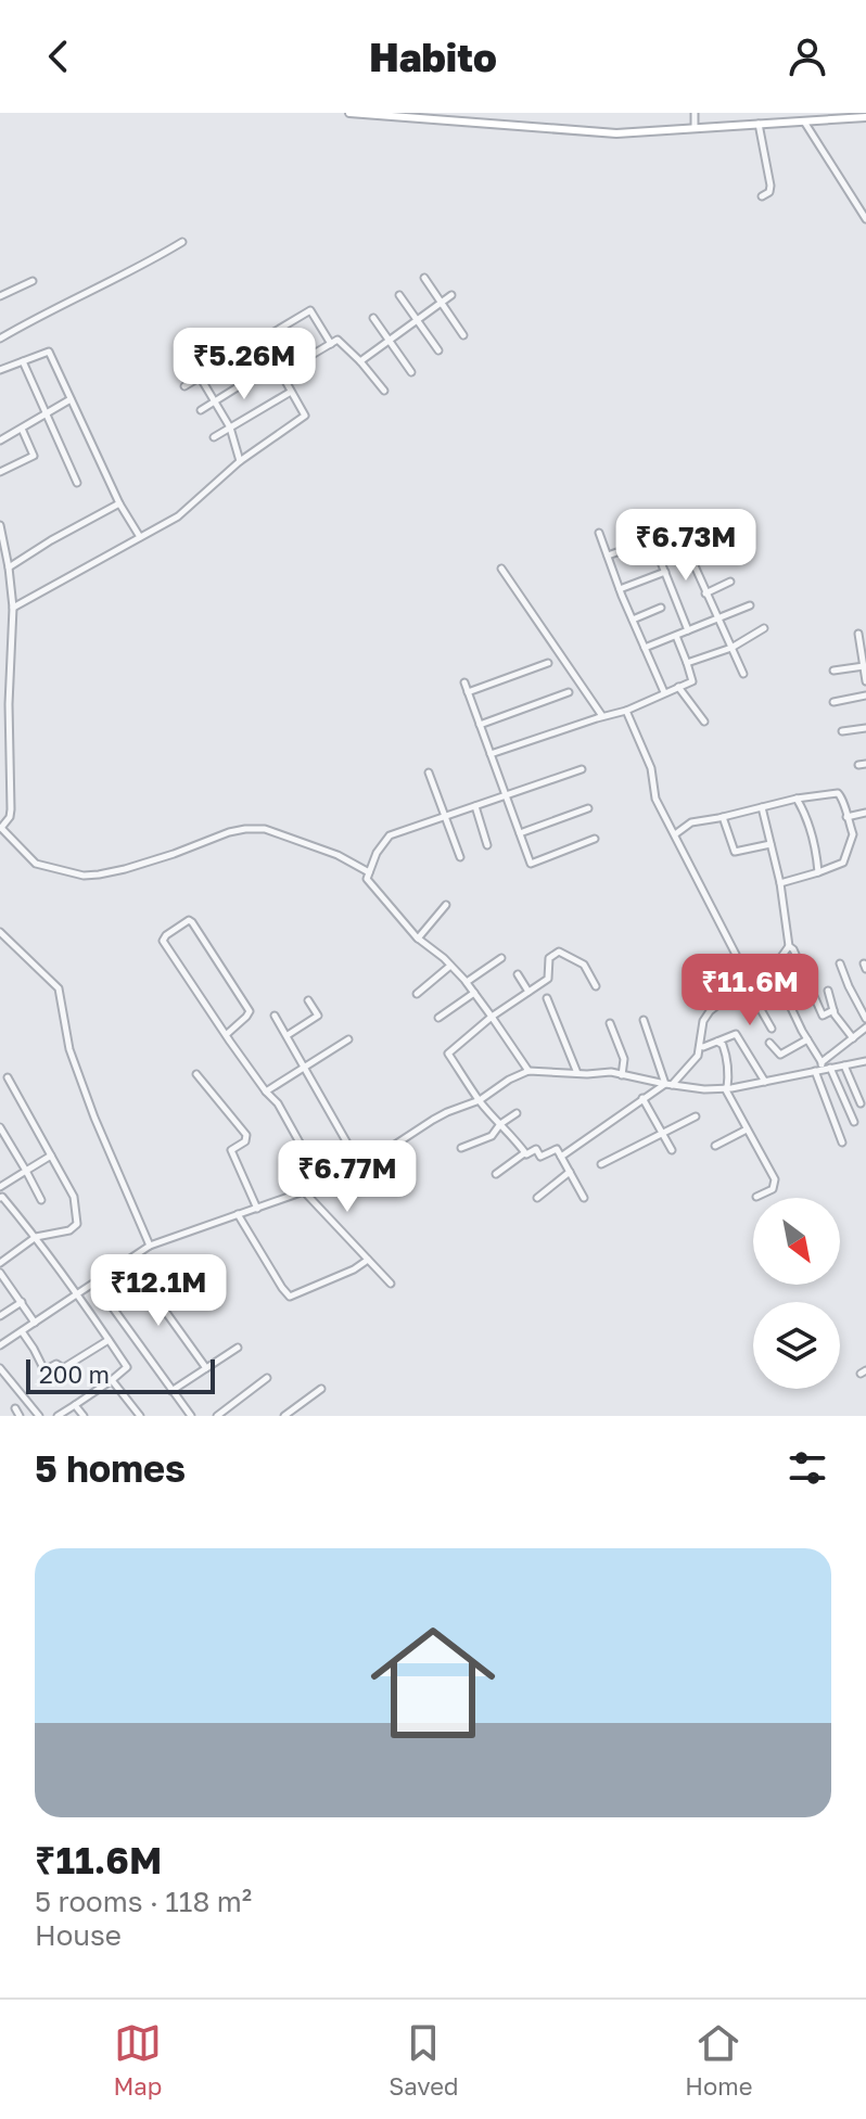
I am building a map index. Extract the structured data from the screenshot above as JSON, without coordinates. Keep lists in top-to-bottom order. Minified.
{"scale_bar":"200 m","north":"bottom right","page":{"header":"Habito","price":["₹5.26M","₹6.73M","₹11.6M","₹6.77M","₹12.1M"],"scale":"200 m","heading":"5 homes","list":[{"name":"₹11.6M","note":"5 rooms · 118 m² · House"}],"tabs":["Map","Saved","Home"]}}
